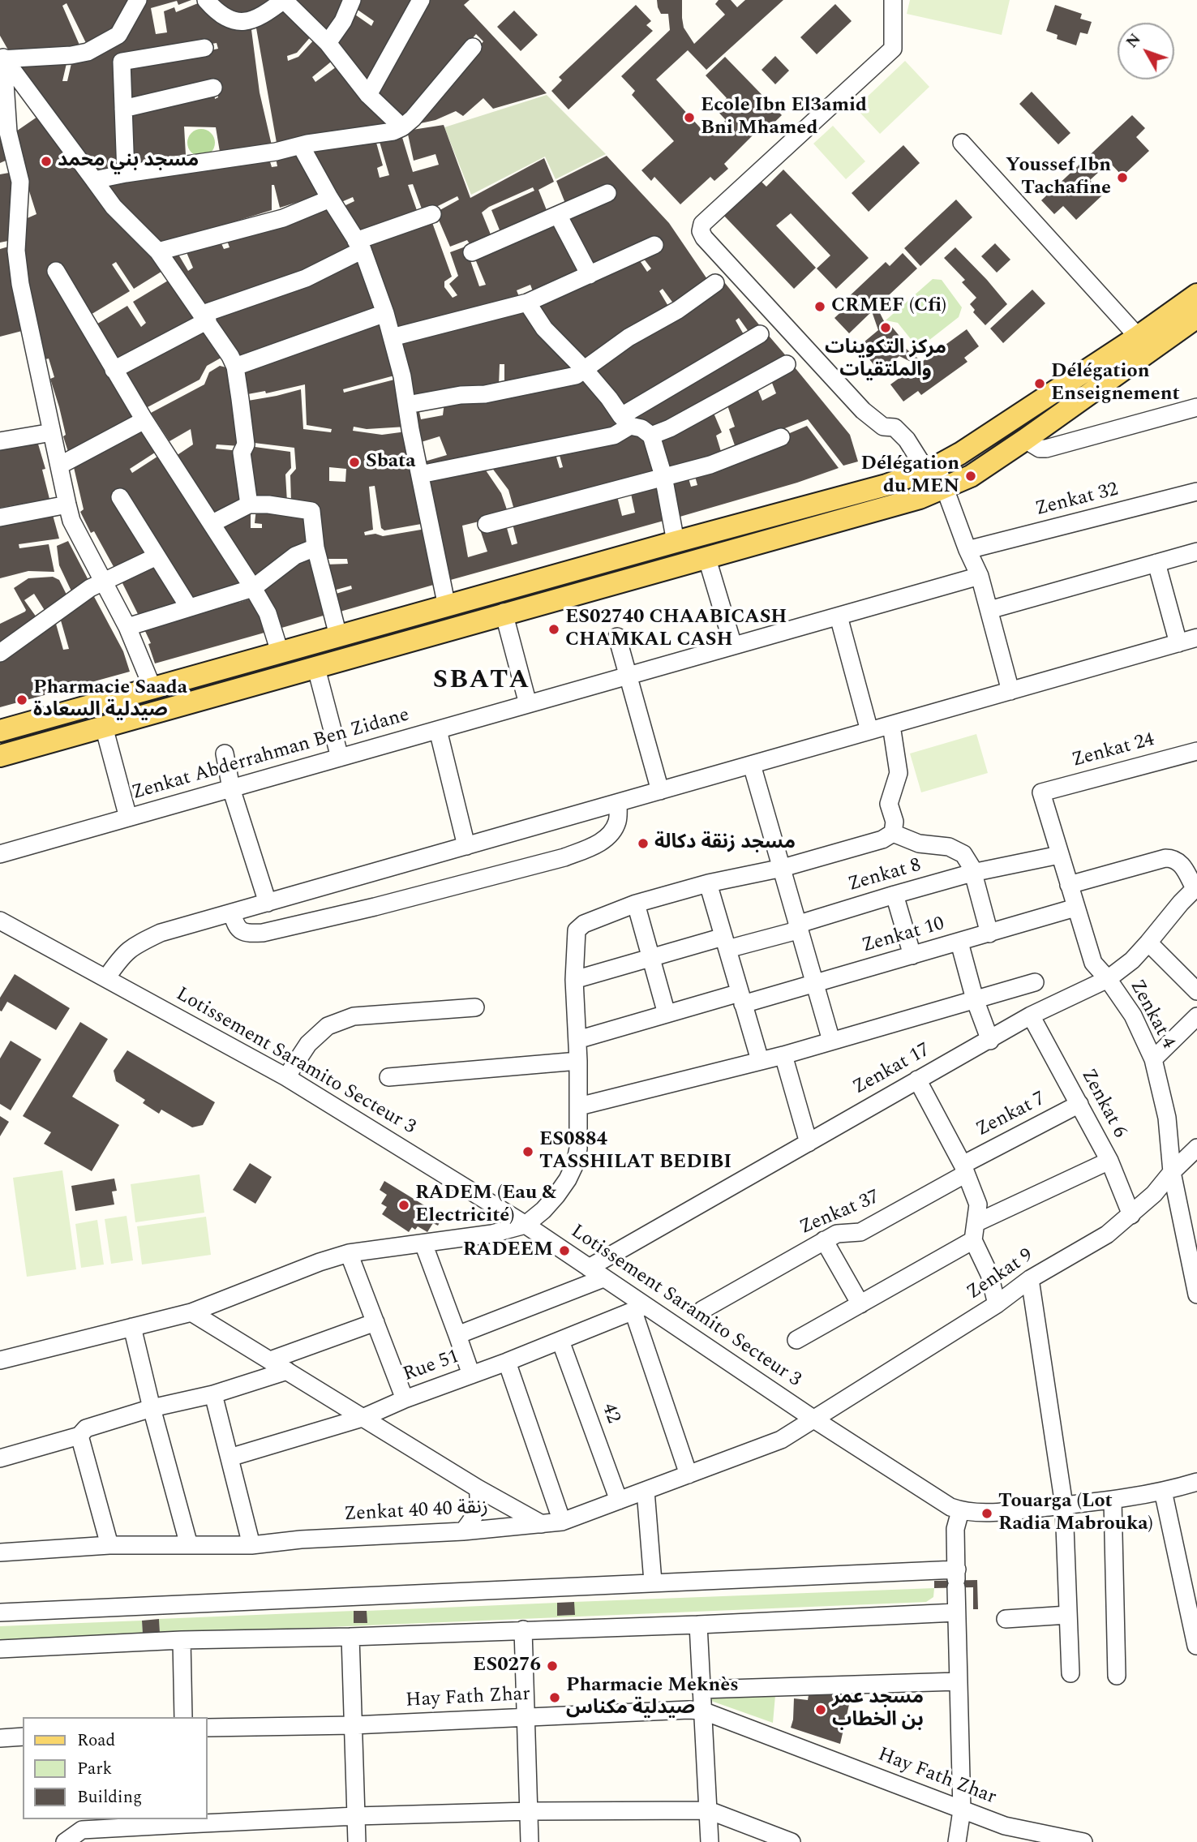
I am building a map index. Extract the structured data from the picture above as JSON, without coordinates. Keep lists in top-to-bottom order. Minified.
{"streets":{"street":["Zenkat 32","Zenkat 24","Zenkat Abderrahman Ben Zidane","Zenkat 8","Zenkat 10","Zenkat 4","Lotissement Saramito Secteur 3","Zenkat 17","Zenkat 6","Zenkat 7","Zenkat 37","Zenkat 9","Rue 51","42","Zenkat 40 زنقة 40","Hay Fath Zhar"]},"crossings":[["Zenkat 24","Zenkat 4"],["Zenkat 8","Zenkat 4"],["Zenkat 10","Zenkat 4"],["Zenkat 4","Zenkat 17"],["Zenkat 4","Zenkat 9"],["Lotissement Saramito Secteur 3","Zenkat 17"],["Lotissement Saramito Secteur 3","Zenkat 9"],["Lotissement Saramito Secteur 3","Rue 51"],["Lotissement Saramito Secteur 3","Zenkat 40 زنقة 40"],["Zenkat 17","Zenkat 6"],["Zenkat 6","Zenkat 7"],["Zenkat 6","Zenkat 9"],["Zenkat 7","Zenkat 37"],["Zenkat 9","Zenkat 40 زنقة 40"],["Rue 51","42"],["42","Zenkat 40 زنقة 40"]],"districts":["SBATA"],"places":["Ecole Ibn El3amid Bni Mhamed","مسجد بني محمد","Youssef Ibn Tachafine","CRMEF (Cfi)","مركز التكوينات والملتقيات","Délégation Enseignement","Sbata","Délégation du MEN","ES02740 CHAABICASH CHAMKAL CASH","Pharmacie Saada صيدلية السعادة","مسجد زنقة دكالة","ES0884 TASSHILAT BEDIBI","RADEM (Eau & Electricité)","RADEEM","Touarga (Lot Radia Mabrouka)","ES0276","Pharmacie Meknès صيدلية مكناس","مسجد عمر بن الخطاب"],"legend":["Road","Park","Building"],"north":"top left"}
